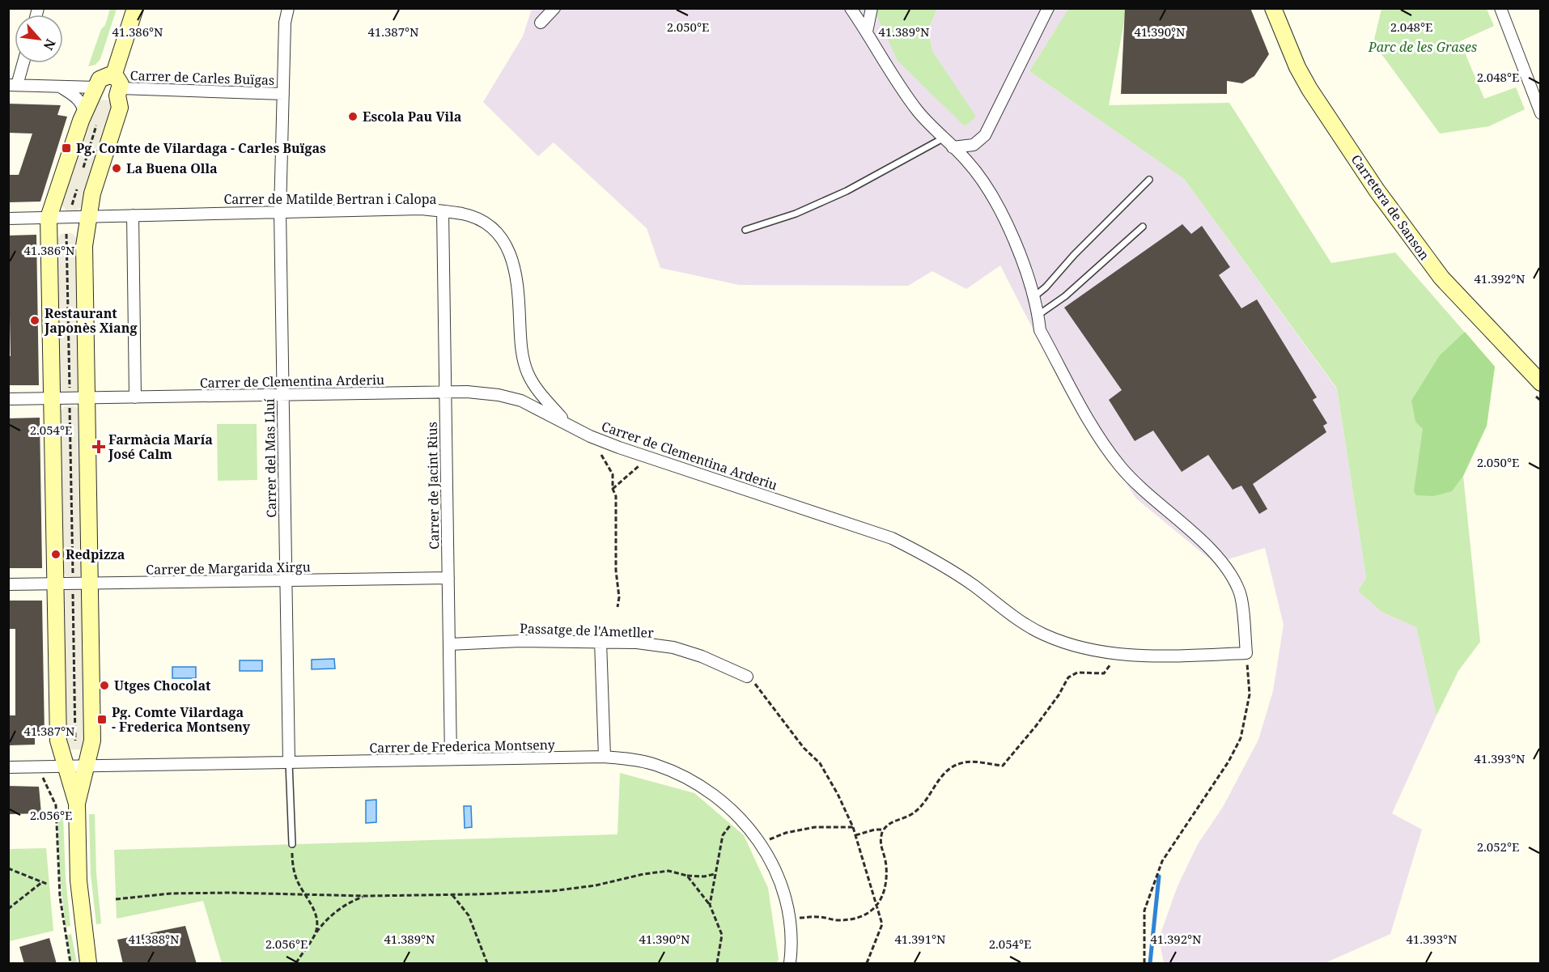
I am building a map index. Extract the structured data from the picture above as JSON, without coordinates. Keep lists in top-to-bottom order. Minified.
{"streets":{"street":["Carrer de Carles Buïgas","Carrer de Matilde Bertran i Calopa","Carretera de Sanson","Carrer de Clementina Arderiu","Carrer del Mas Lluí","Carrer de Jacint Rius","Carrer de Margarida Xirgu","Passatge de l'Ametller","Carrer de Frederica Montseny"]},"crossings":[["Carrer de Carles Buïgas","Carrer del Mas Lluí"],["Carrer de Matilde Bertran i Calopa","Carrer de Clementina Arderiu"],["Carrer de Matilde Bertran i Calopa","Carrer del Mas Lluí"],["Carrer de Matilde Bertran i Calopa","Carrer de Jacint Rius"],["Carrer de Clementina Arderiu","Carrer del Mas Lluí"],["Carrer de Clementina Arderiu","Carrer de Jacint Rius"],["Carrer del Mas Lluí","Carrer de Margarida Xirgu"],["Carrer del Mas Lluí","Carrer de Frederica Montseny"],["Carrer de Jacint Rius","Carrer de Margarida Xirgu"],["Carrer de Jacint Rius","Passatge de l'Ametller"],["Carrer de Jacint Rius","Carrer de Frederica Montseny"]],"parks":["Parc de les Grases"],"places":{"other":["Escola Pau Vila","La Buena Olla","Restaurant Japonès Xiang","Redpizza","Utges Chocolat"],"transit":["Pg. Comte de Vilardaga - Carles Buïgas","Pg. Comte Vilardaga - Frederica Montseny"],"health":["Farmàcia María José Calm"]},"north":"bottom right","coordinates":["2.048°E","2.050°E","41.386°N","41.387°N","41.389°N","41.390°N","41.392°N","2.054°E","41.393°N","2.056°E","2.052°E","41.388°N","41.391°N"]}
